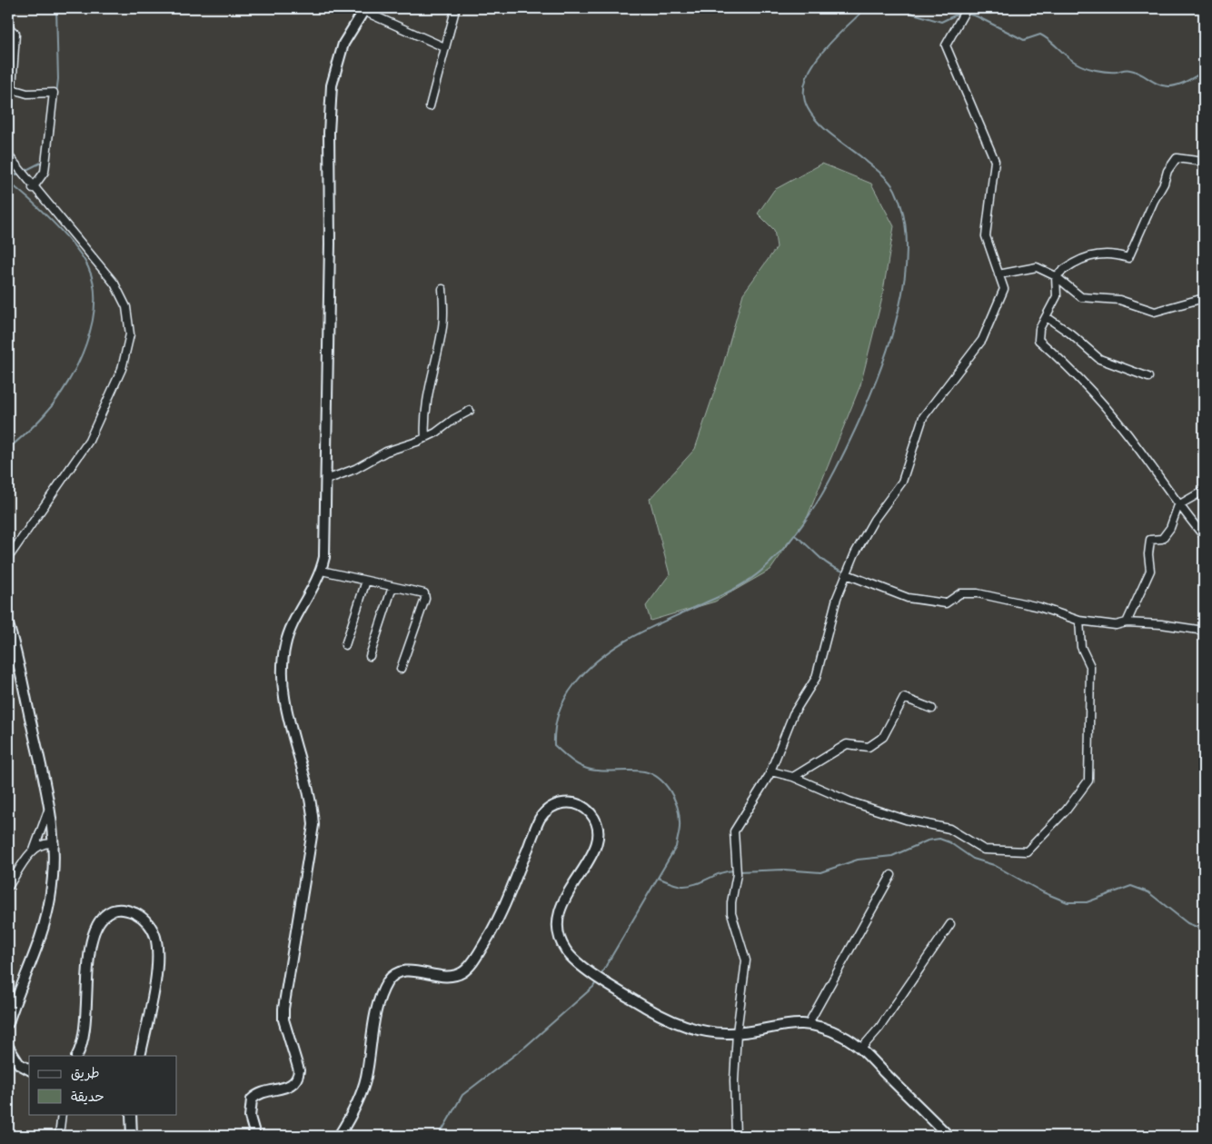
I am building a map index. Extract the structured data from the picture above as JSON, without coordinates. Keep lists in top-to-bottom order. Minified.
{"legend":["طريق","حديقة"]}
